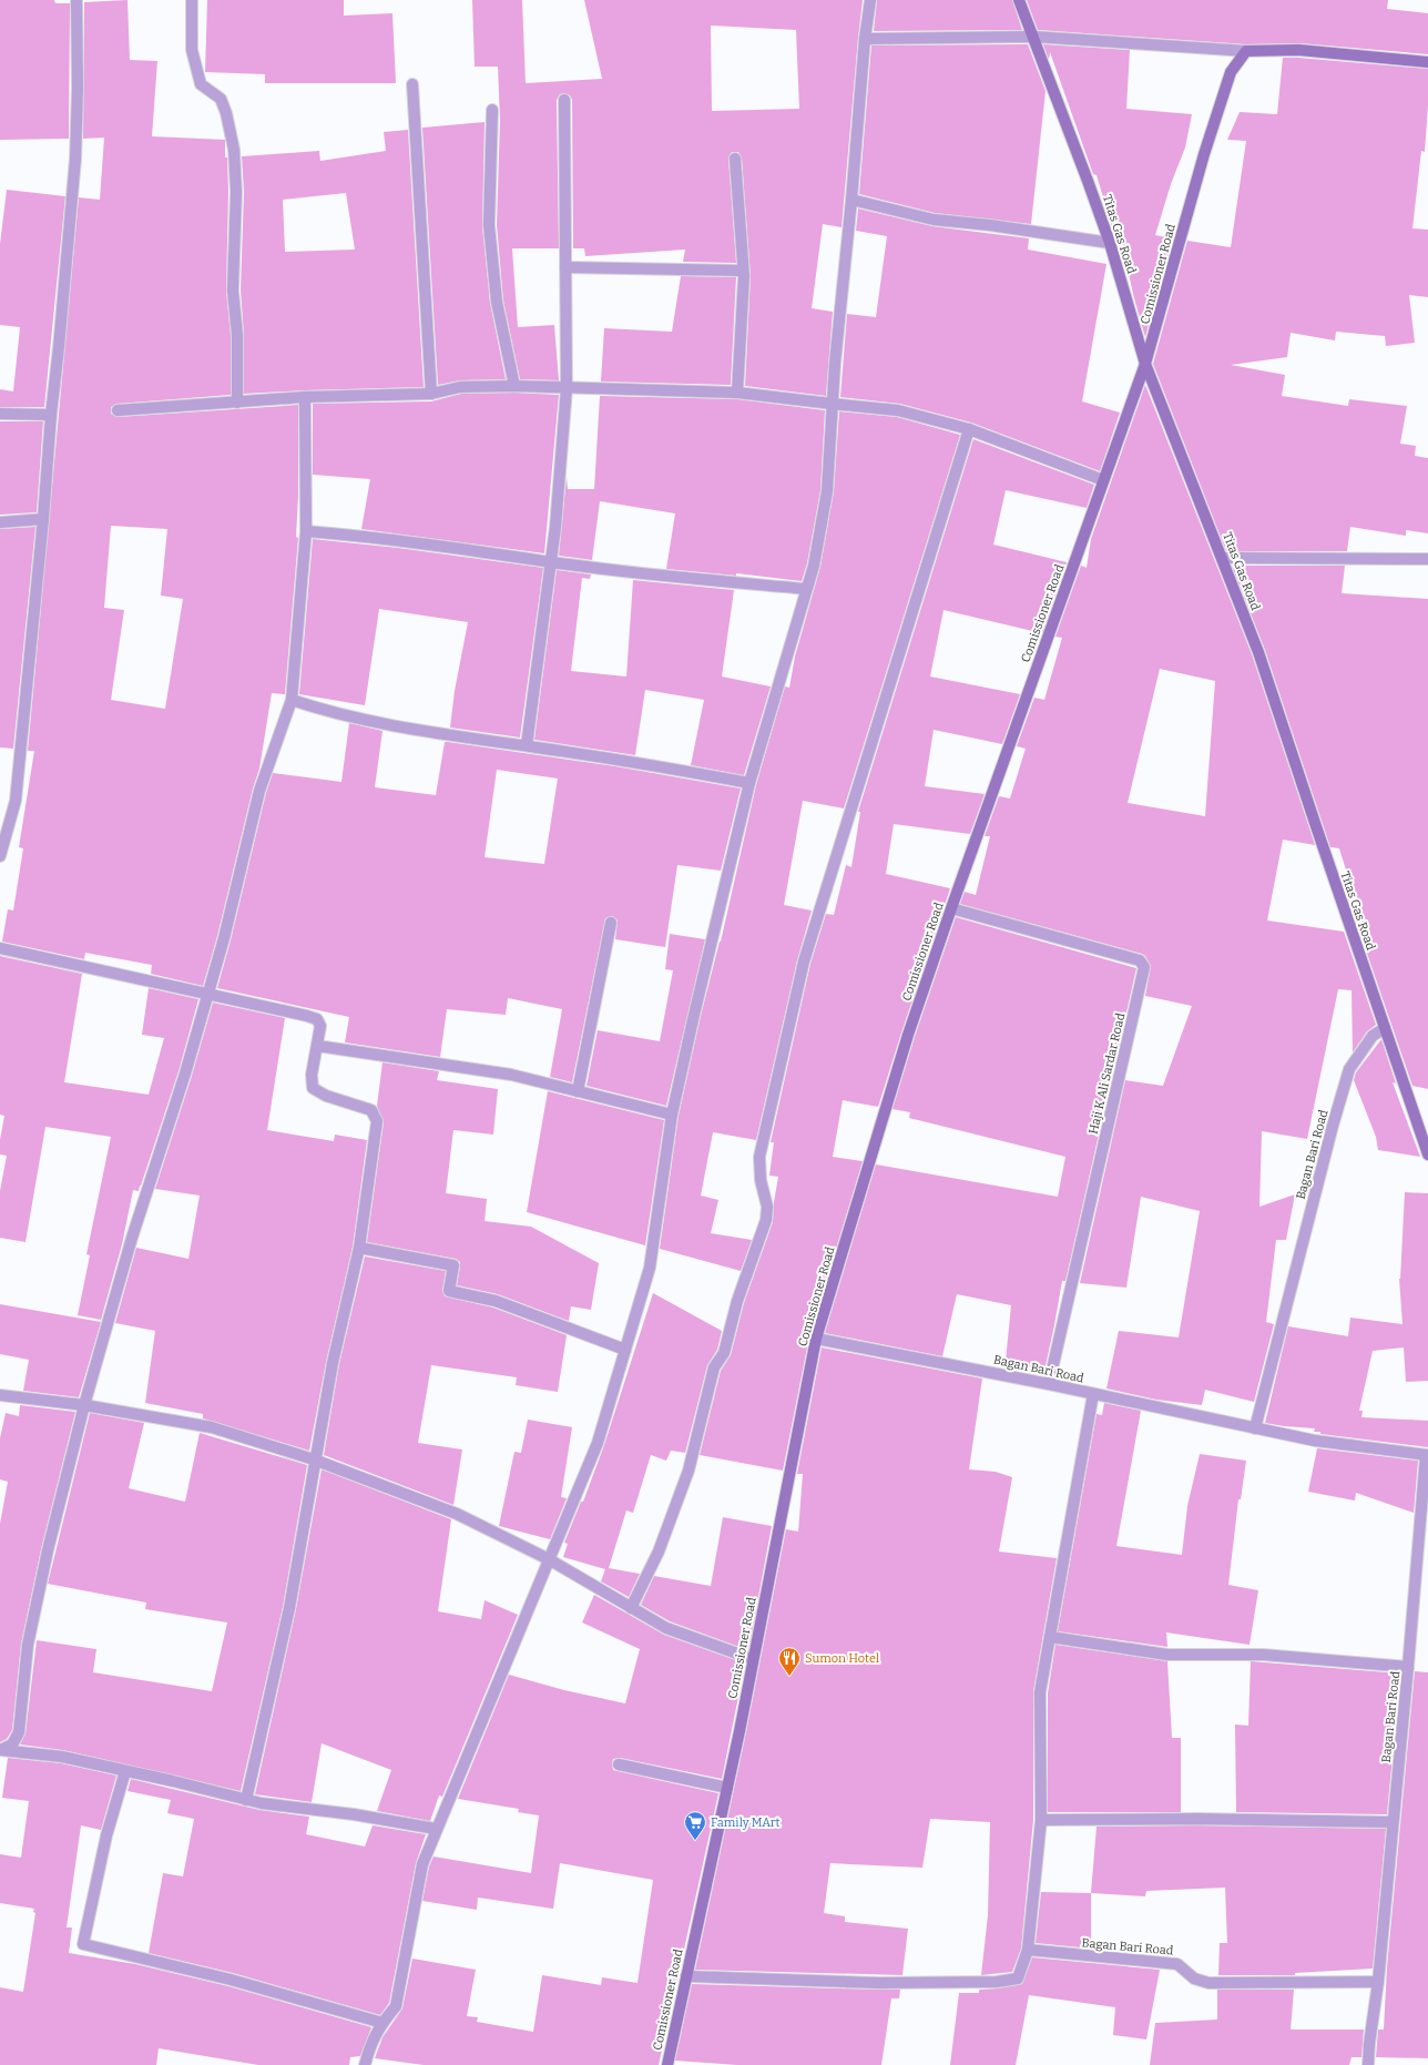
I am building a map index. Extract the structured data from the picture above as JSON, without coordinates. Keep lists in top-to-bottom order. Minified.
{"streets":{"street":["Titas Gas Road","Comissioner Road","Haji K Ali Sardar Road","Bagan Bari Road"]},"crossings":[["Titas Gas Road","Comissioner Road"],["Titas Gas Road","Bagan Bari Road"],["Comissioner Road","Haji K Ali Sardar Road"],["Comissioner Road","Bagan Bari Road"],["Haji K Ali Sardar Road","Bagan Bari Road"]],"places":{"restaurant":["Sumon Hotel"],"supermarket":["Family MArt"]}}
